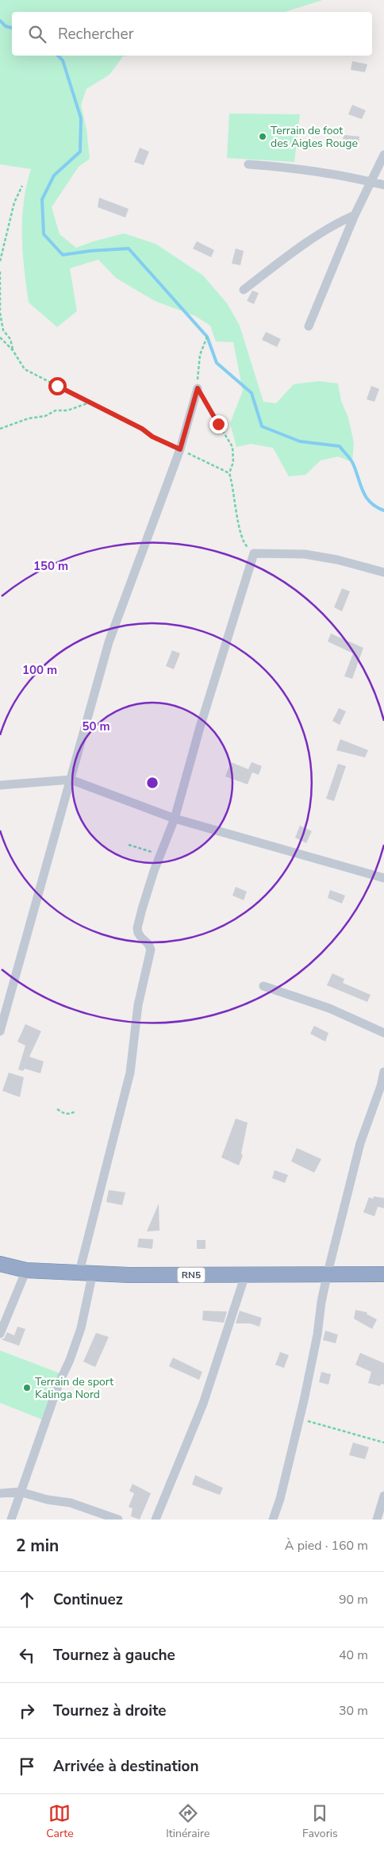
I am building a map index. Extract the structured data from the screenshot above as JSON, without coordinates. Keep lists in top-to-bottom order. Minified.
{"streets":{"highway":["RN5"]},"places":["Terrain de foot des Aigles Rouge","Terrain de sport Kalinga Nord"],"page":{"search":"Rechercher","heading":["2 min","À pied · 160 m"],"list":[["Continuez","90 m"],["Tournez à gauche","40 m"],["Tournez à droite","30 m"],"Arrivée à destination"],"nav":["Carte","Itinéraire","Favoris"]},"rings":["150 m","100 m","50 m"]}
